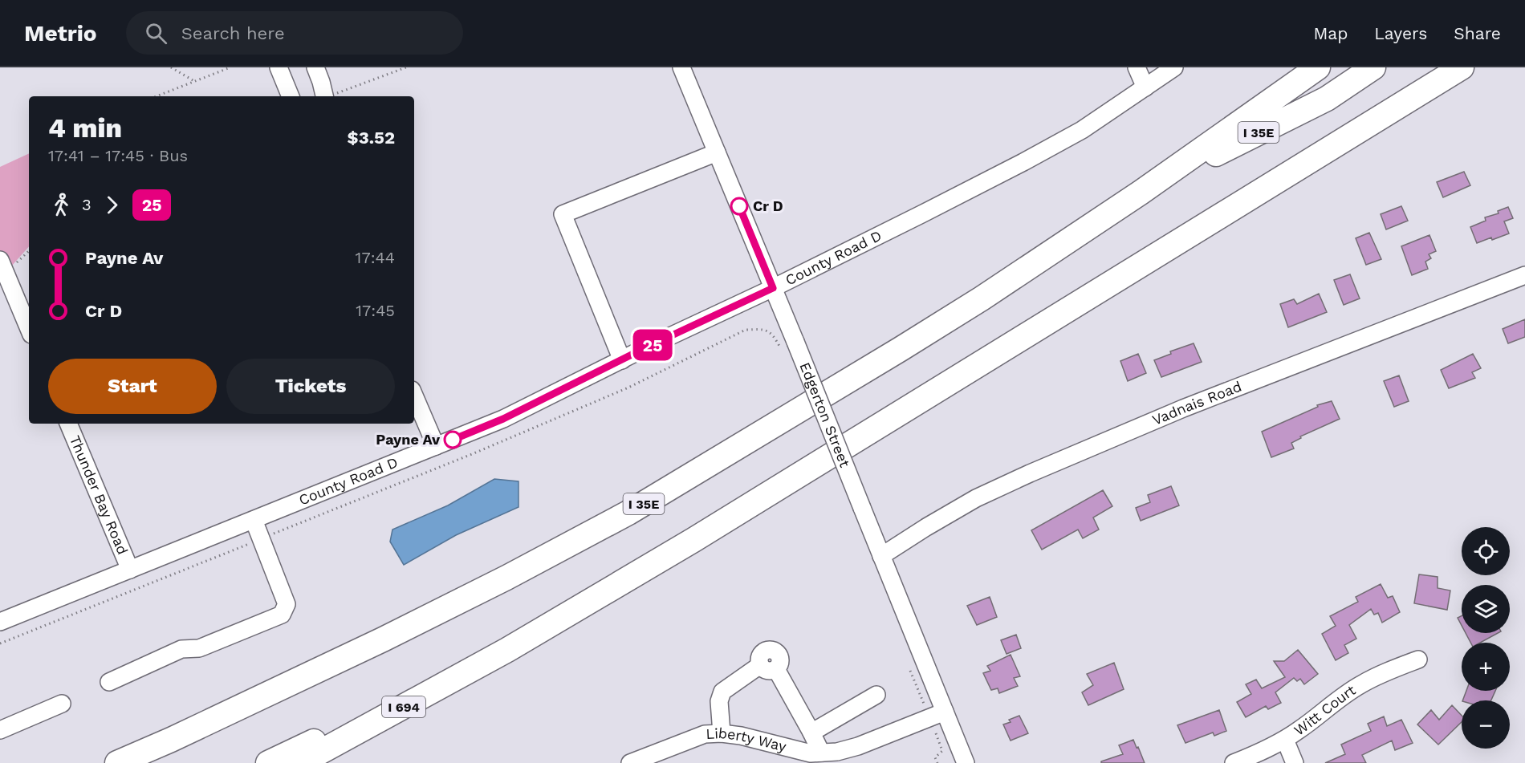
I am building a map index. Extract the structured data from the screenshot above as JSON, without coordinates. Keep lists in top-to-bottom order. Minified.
{"streets":{"highway":["I 35E","I 694"],"street":["County Road D","Vadnais Road","Edgerton Street","Thunder Bay Road","Witt Court","Liberty Way"]},"crossings":[["County Road D","Edgerton Street"],["County Road D","Thunder Bay Road"],["Vadnais Road","Edgerton Street"],["Edgerton Street","Liberty Way"]],"places":["Cr D","Payne Av"],"lines":["bus line 25"],"page":{"header":"Metrio","search":"Search here","nav":["Map","Layers","Share"],"on_map":"25","heading":["4 min","17:41 – 17:45 · Bus","$3.52"],"legs":["3","25"],"list":[{"name":"Payne Av","value":"17:44"},{"name":"Cr D","value":"17:45"}],"buttons":["Start","Tickets"],"map_buttons":["+","−"]}}
